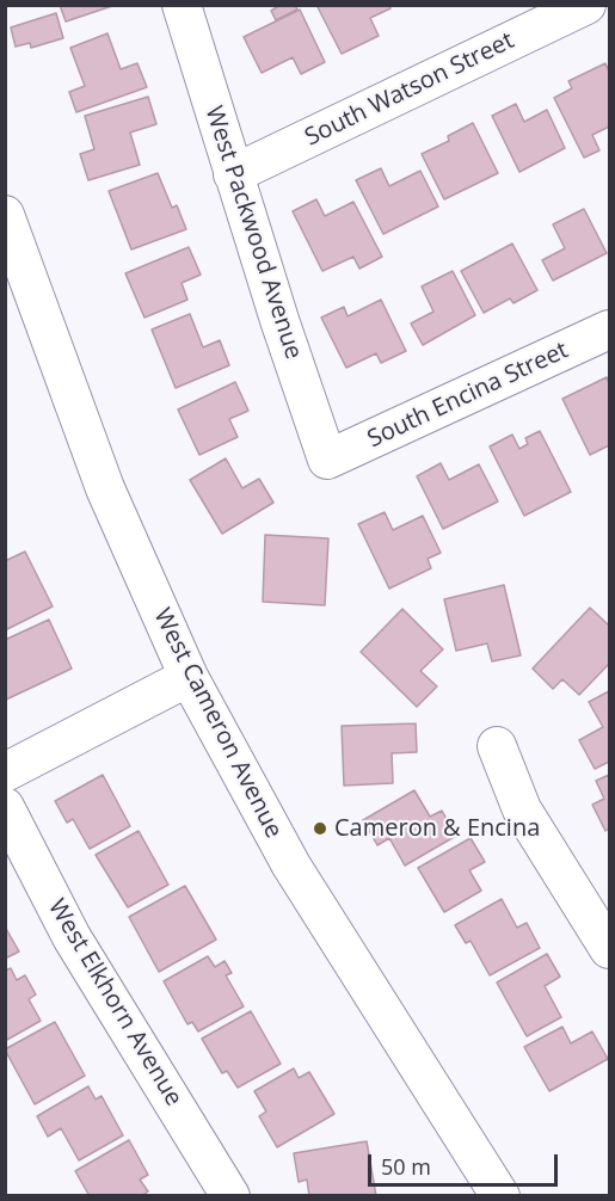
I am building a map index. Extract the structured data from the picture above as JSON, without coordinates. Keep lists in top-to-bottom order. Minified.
{"streets":{"street":["South Watson Street","West Packwood Avenue","South Encina Street","West Cameron Avenue","West Elkhorn Avenue"]},"crossings":[["South Watson Street","West Packwood Avenue"],["West Packwood Avenue","South Encina Street"]],"places":["Cameron & Encina"],"scale_bar":"50 m"}
